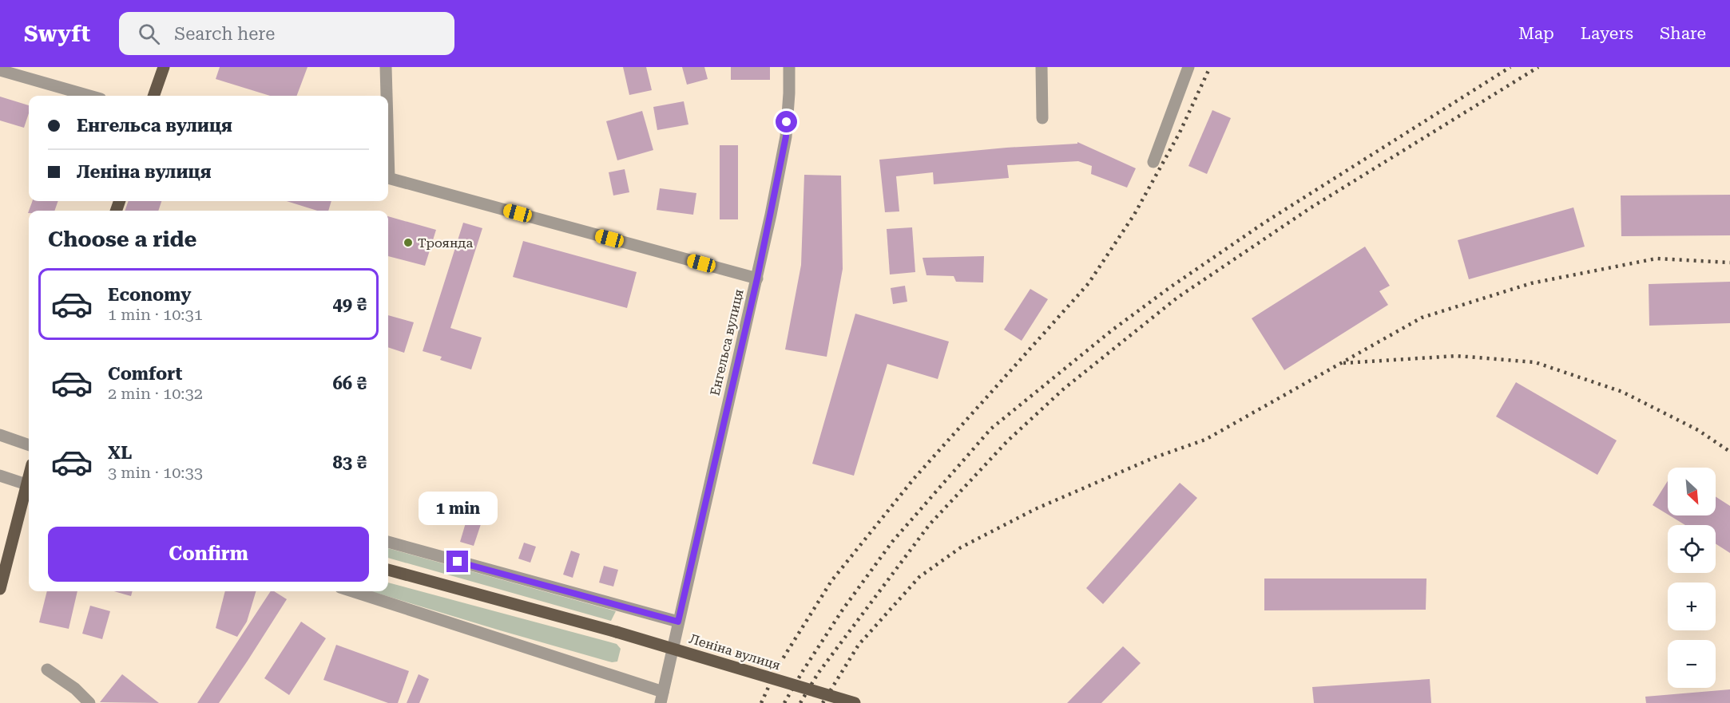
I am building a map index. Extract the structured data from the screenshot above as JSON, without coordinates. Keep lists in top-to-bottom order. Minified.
{"streets":{"main road":["Леніна вулиця"],"street":["Енгельса вулиця"]},"crossings":[["Енгельса вулиця","Леніна вулиця"]],"places":["Троянда"],"north":"bottom right","page":{"header":"Swyft","search":"Search here","nav":["Map","Layers","Share"],"banner":["Енгельса вулиця","Леніна вулиця"],"heading":"Choose a ride","list":[{"name":"Economy","note":"1 min · 10:31","value":"49 ₴"},{"name":"Comfort","note":"2 min · 10:32","value":"66 ₴"},{"name":"XL","note":"3 min · 10:33","value":"83 ₴"}],"map_buttons":["+","−"],"bubble":"1 min","buttons":"Confirm"}}
